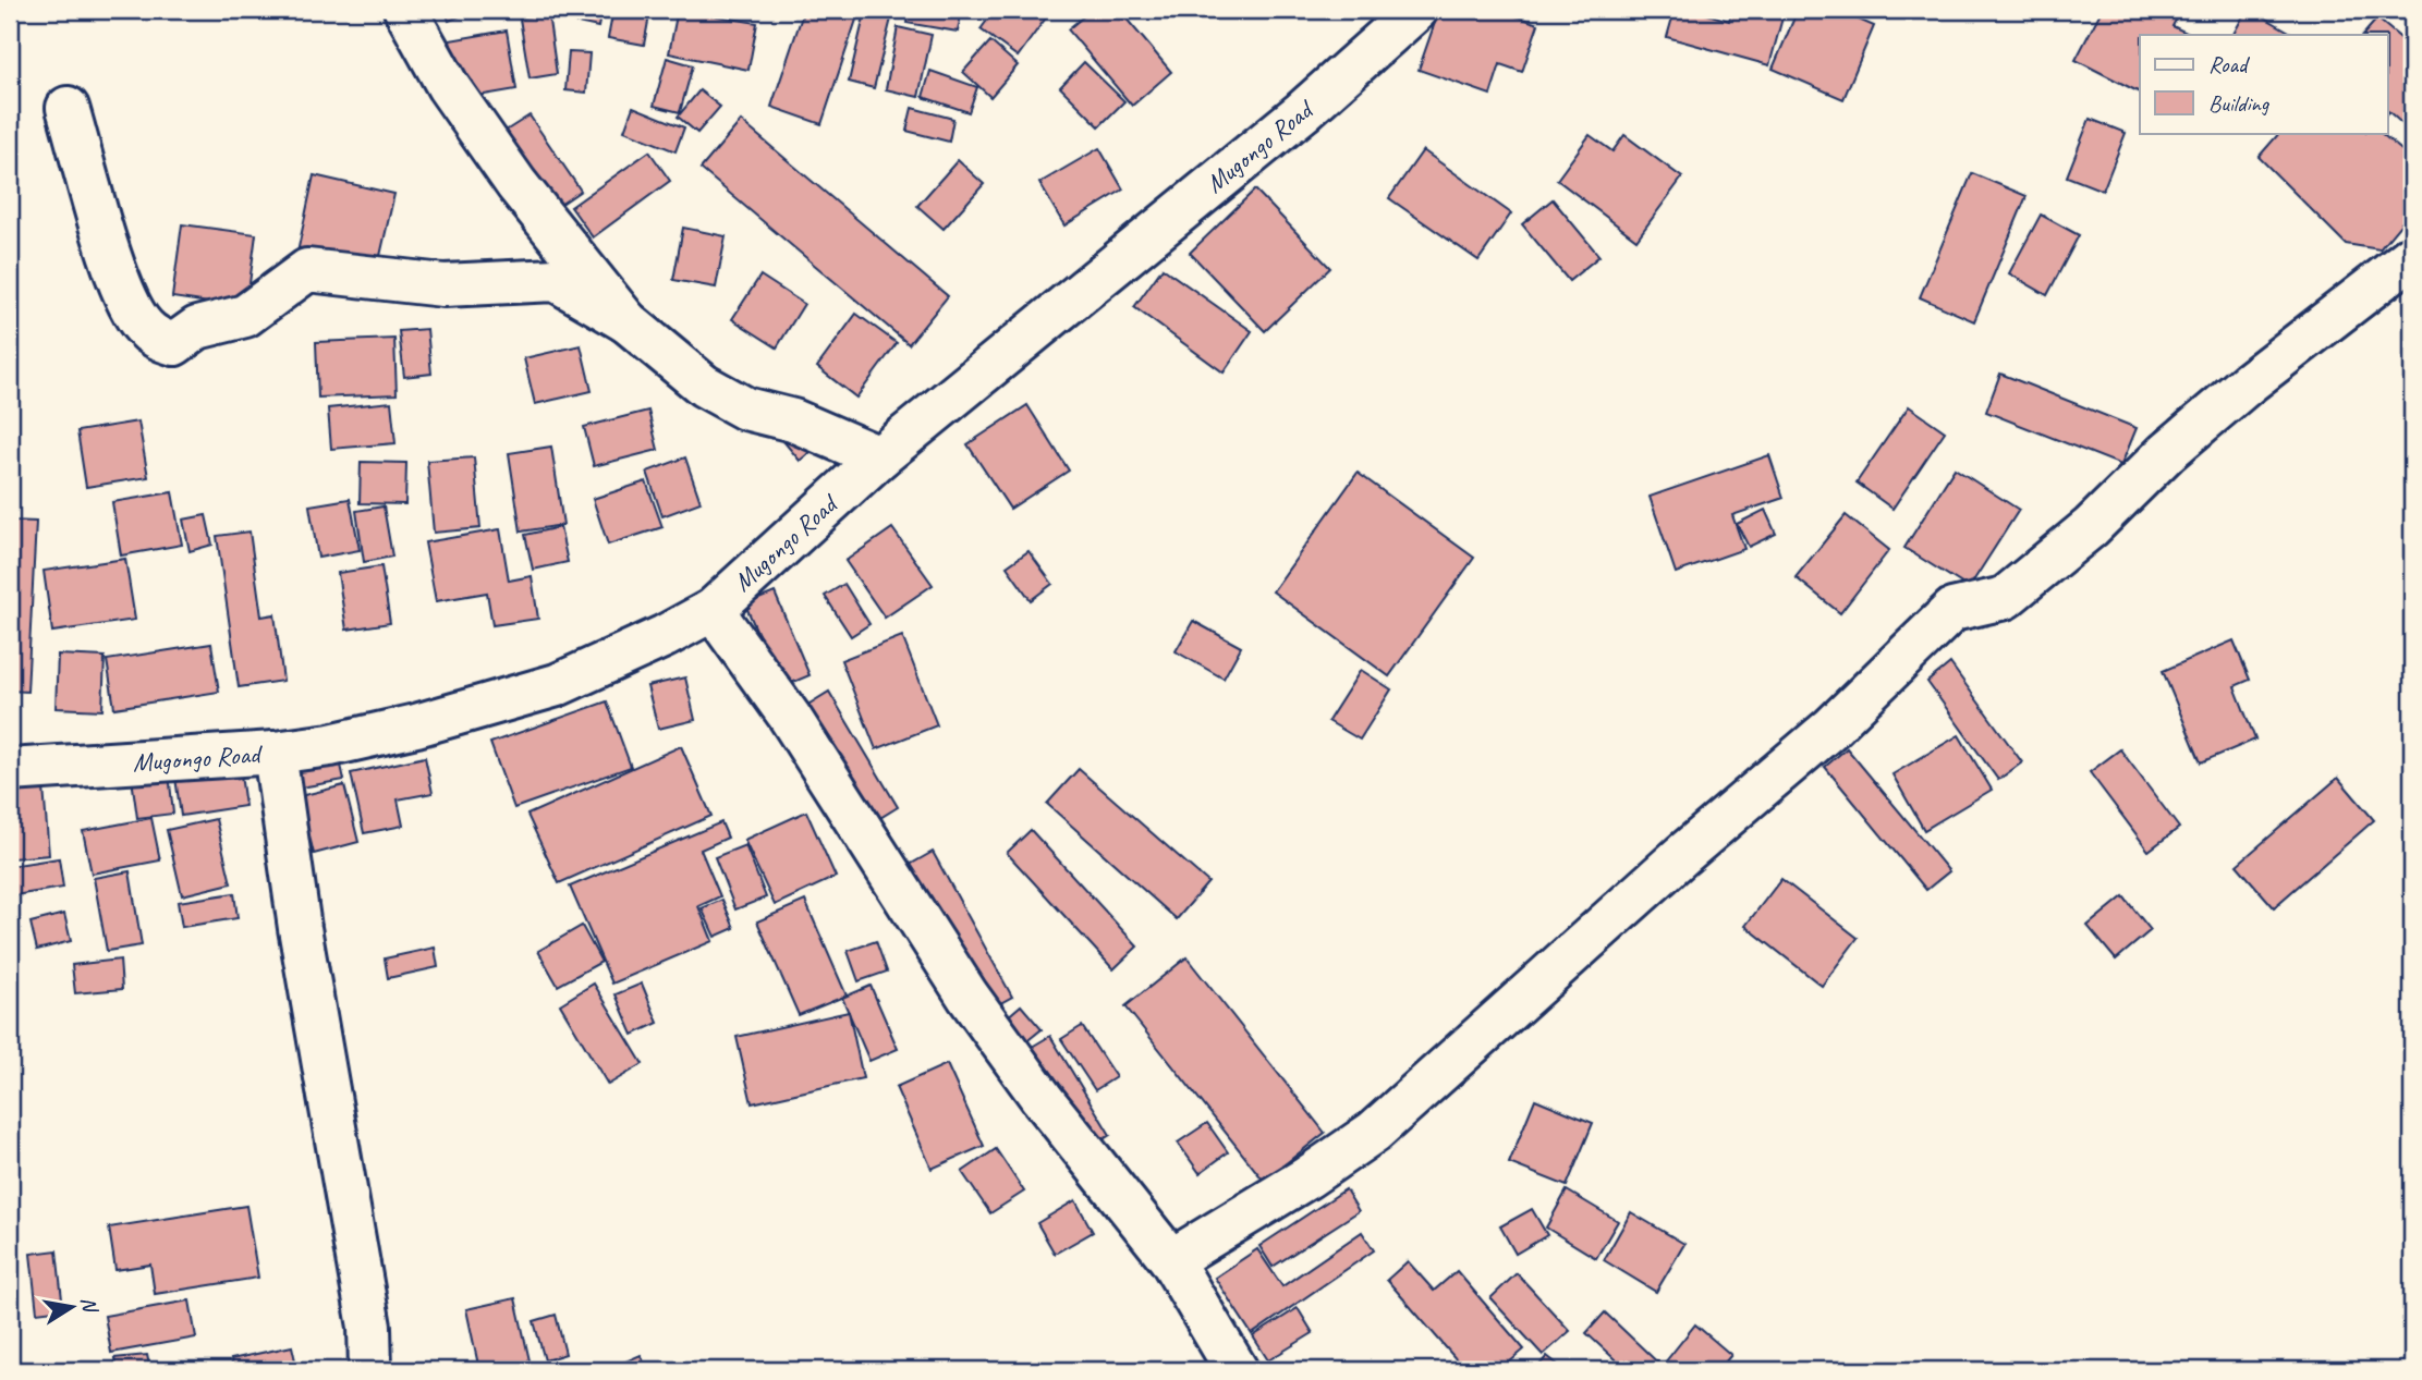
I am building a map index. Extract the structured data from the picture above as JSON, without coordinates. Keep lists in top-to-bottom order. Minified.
{"streets":{"street":["Mugongo Road"]},"legend":["Road","Building"],"north":"right"}
